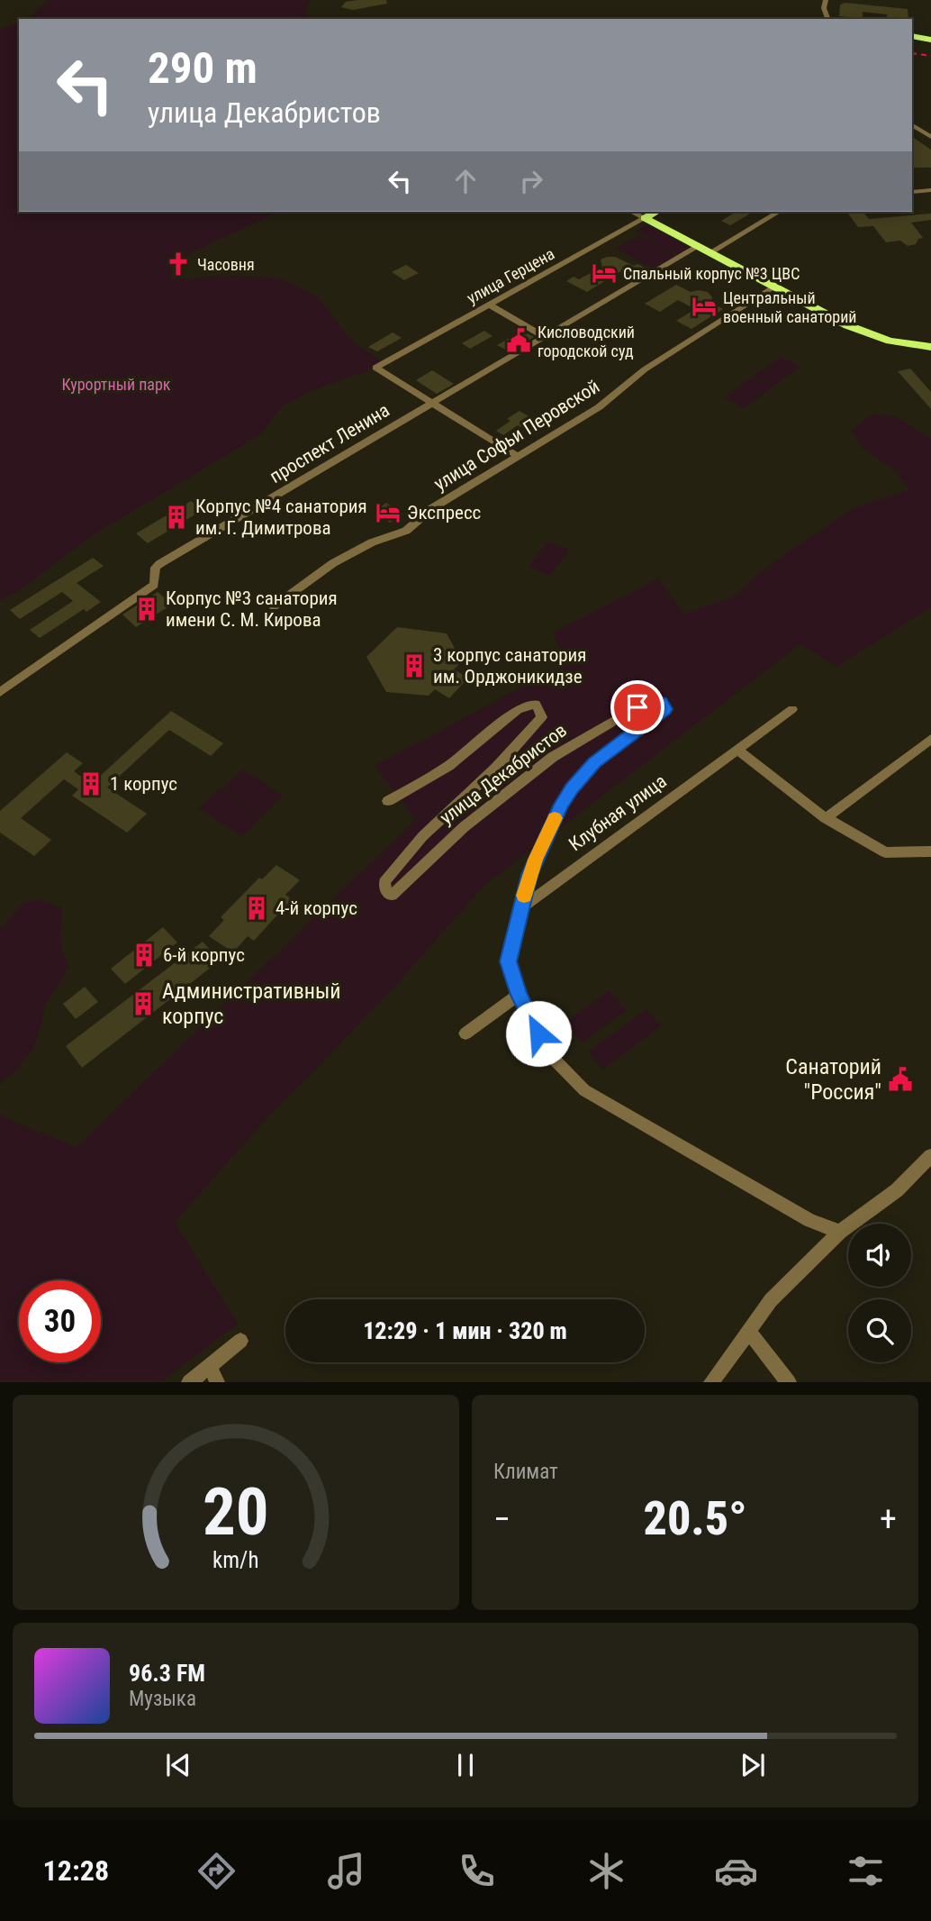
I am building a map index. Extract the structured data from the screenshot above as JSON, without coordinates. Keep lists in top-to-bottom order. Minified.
{"streets":{"main road":["улица Герцена"],"street":["улица Софьи Перовской","проспект Ленина","улица Декабристов","Клубная улица"]},"crossings":[["улица Герцена","проспект Ленина"],["улица Декабристов","Клубная улица"]],"parks":["Курортный парк"],"places":{"church":["Часовня"],"hotel":["Спальный корпус №3 ЦВС","Центральный военный санаторий","Экспресс"],"public building":["Кисловодский городской суд","Санаторий \"Россия\""],"building":["Корпус №4 санатория им. Г. Димитрова","Корпус №3 санатория имени С. М. Кирова","3 корпус санатория им. Орджоникидзе","1 корпус","4-й корпус","6-й корпус","Административный корпус"]},"page":{"turn":["290 m","улица Декабристов"],"limit":"30","trip":"12:29 · 1 мин · 320 m","tile":"Климат","heat":["−","20.5°","+"],"song":["96.3 FM","Музыка"],"tabs":"12:28","gauge":["20","km/h"]}}
